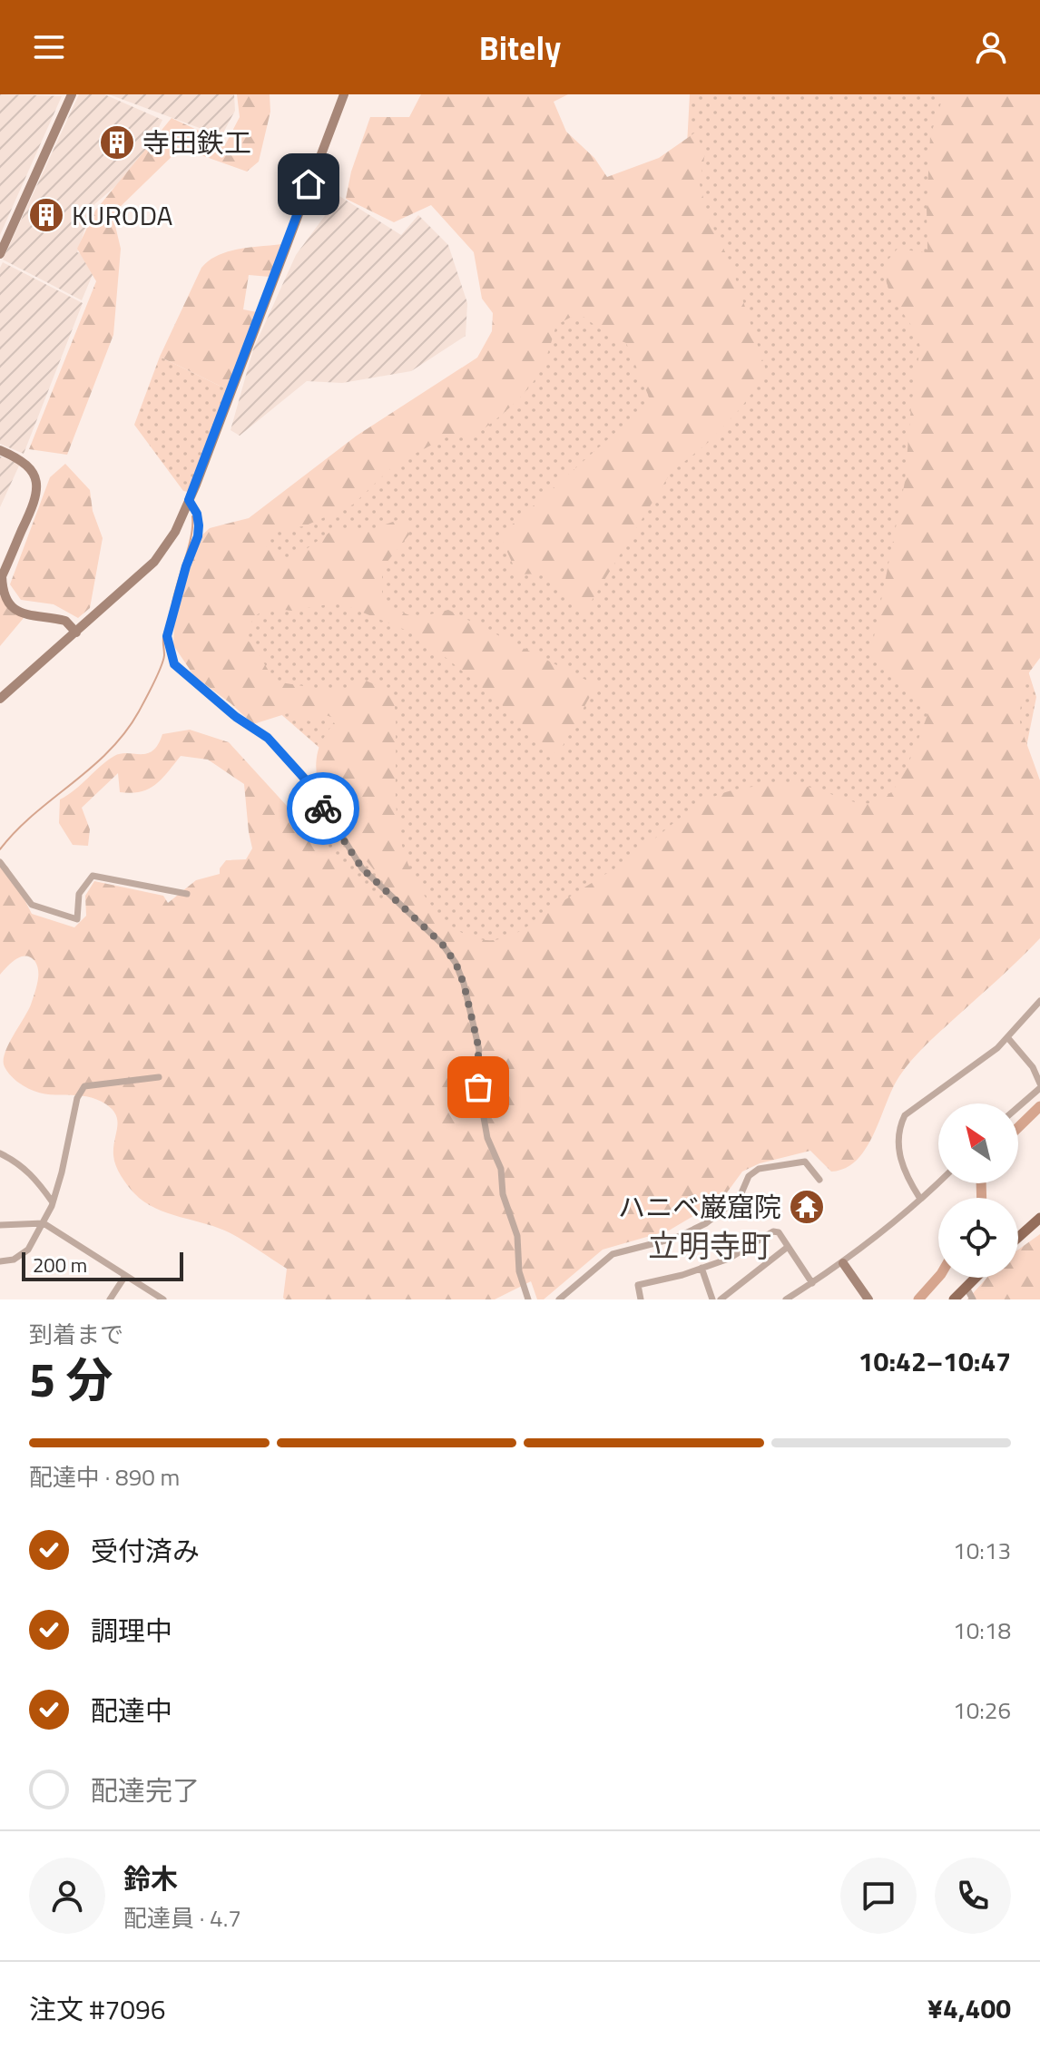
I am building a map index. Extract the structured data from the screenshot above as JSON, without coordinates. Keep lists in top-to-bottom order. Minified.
{"districts":["立明寺町"],"places":{"building":["寺田鉄工","KURODA"],"temple":["ハニベ巌窟院"]},"scale_bar":"200 m","north":"top left","page":{"header":"Bitely","scale":"200 m","heading":["5 分","到着まで","10:42–10:47"],"panel":["鈴木","配達員 · 4.7","注文 #7096","¥4,400"],"bar":"配達中 · 890 m","list":[["受付済み","10:13"],["調理中","10:18"],["配達中","10:26"],"配達完了"]}}
